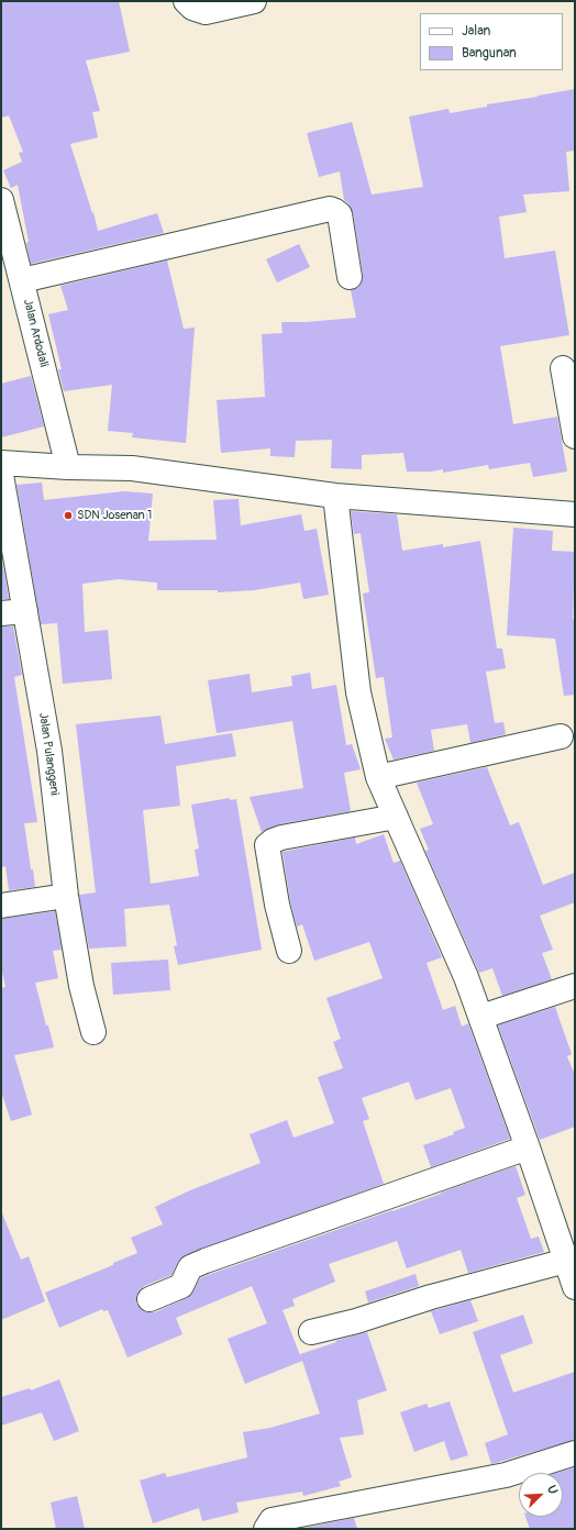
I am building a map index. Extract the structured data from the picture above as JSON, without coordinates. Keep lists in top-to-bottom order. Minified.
{"streets":{"street":["Jalan Ardodali","Jalan Pulanggeni"]},"places":["SDN Josenan 1"],"legend":["Jalan","Bangunan"],"north":"top right"}
